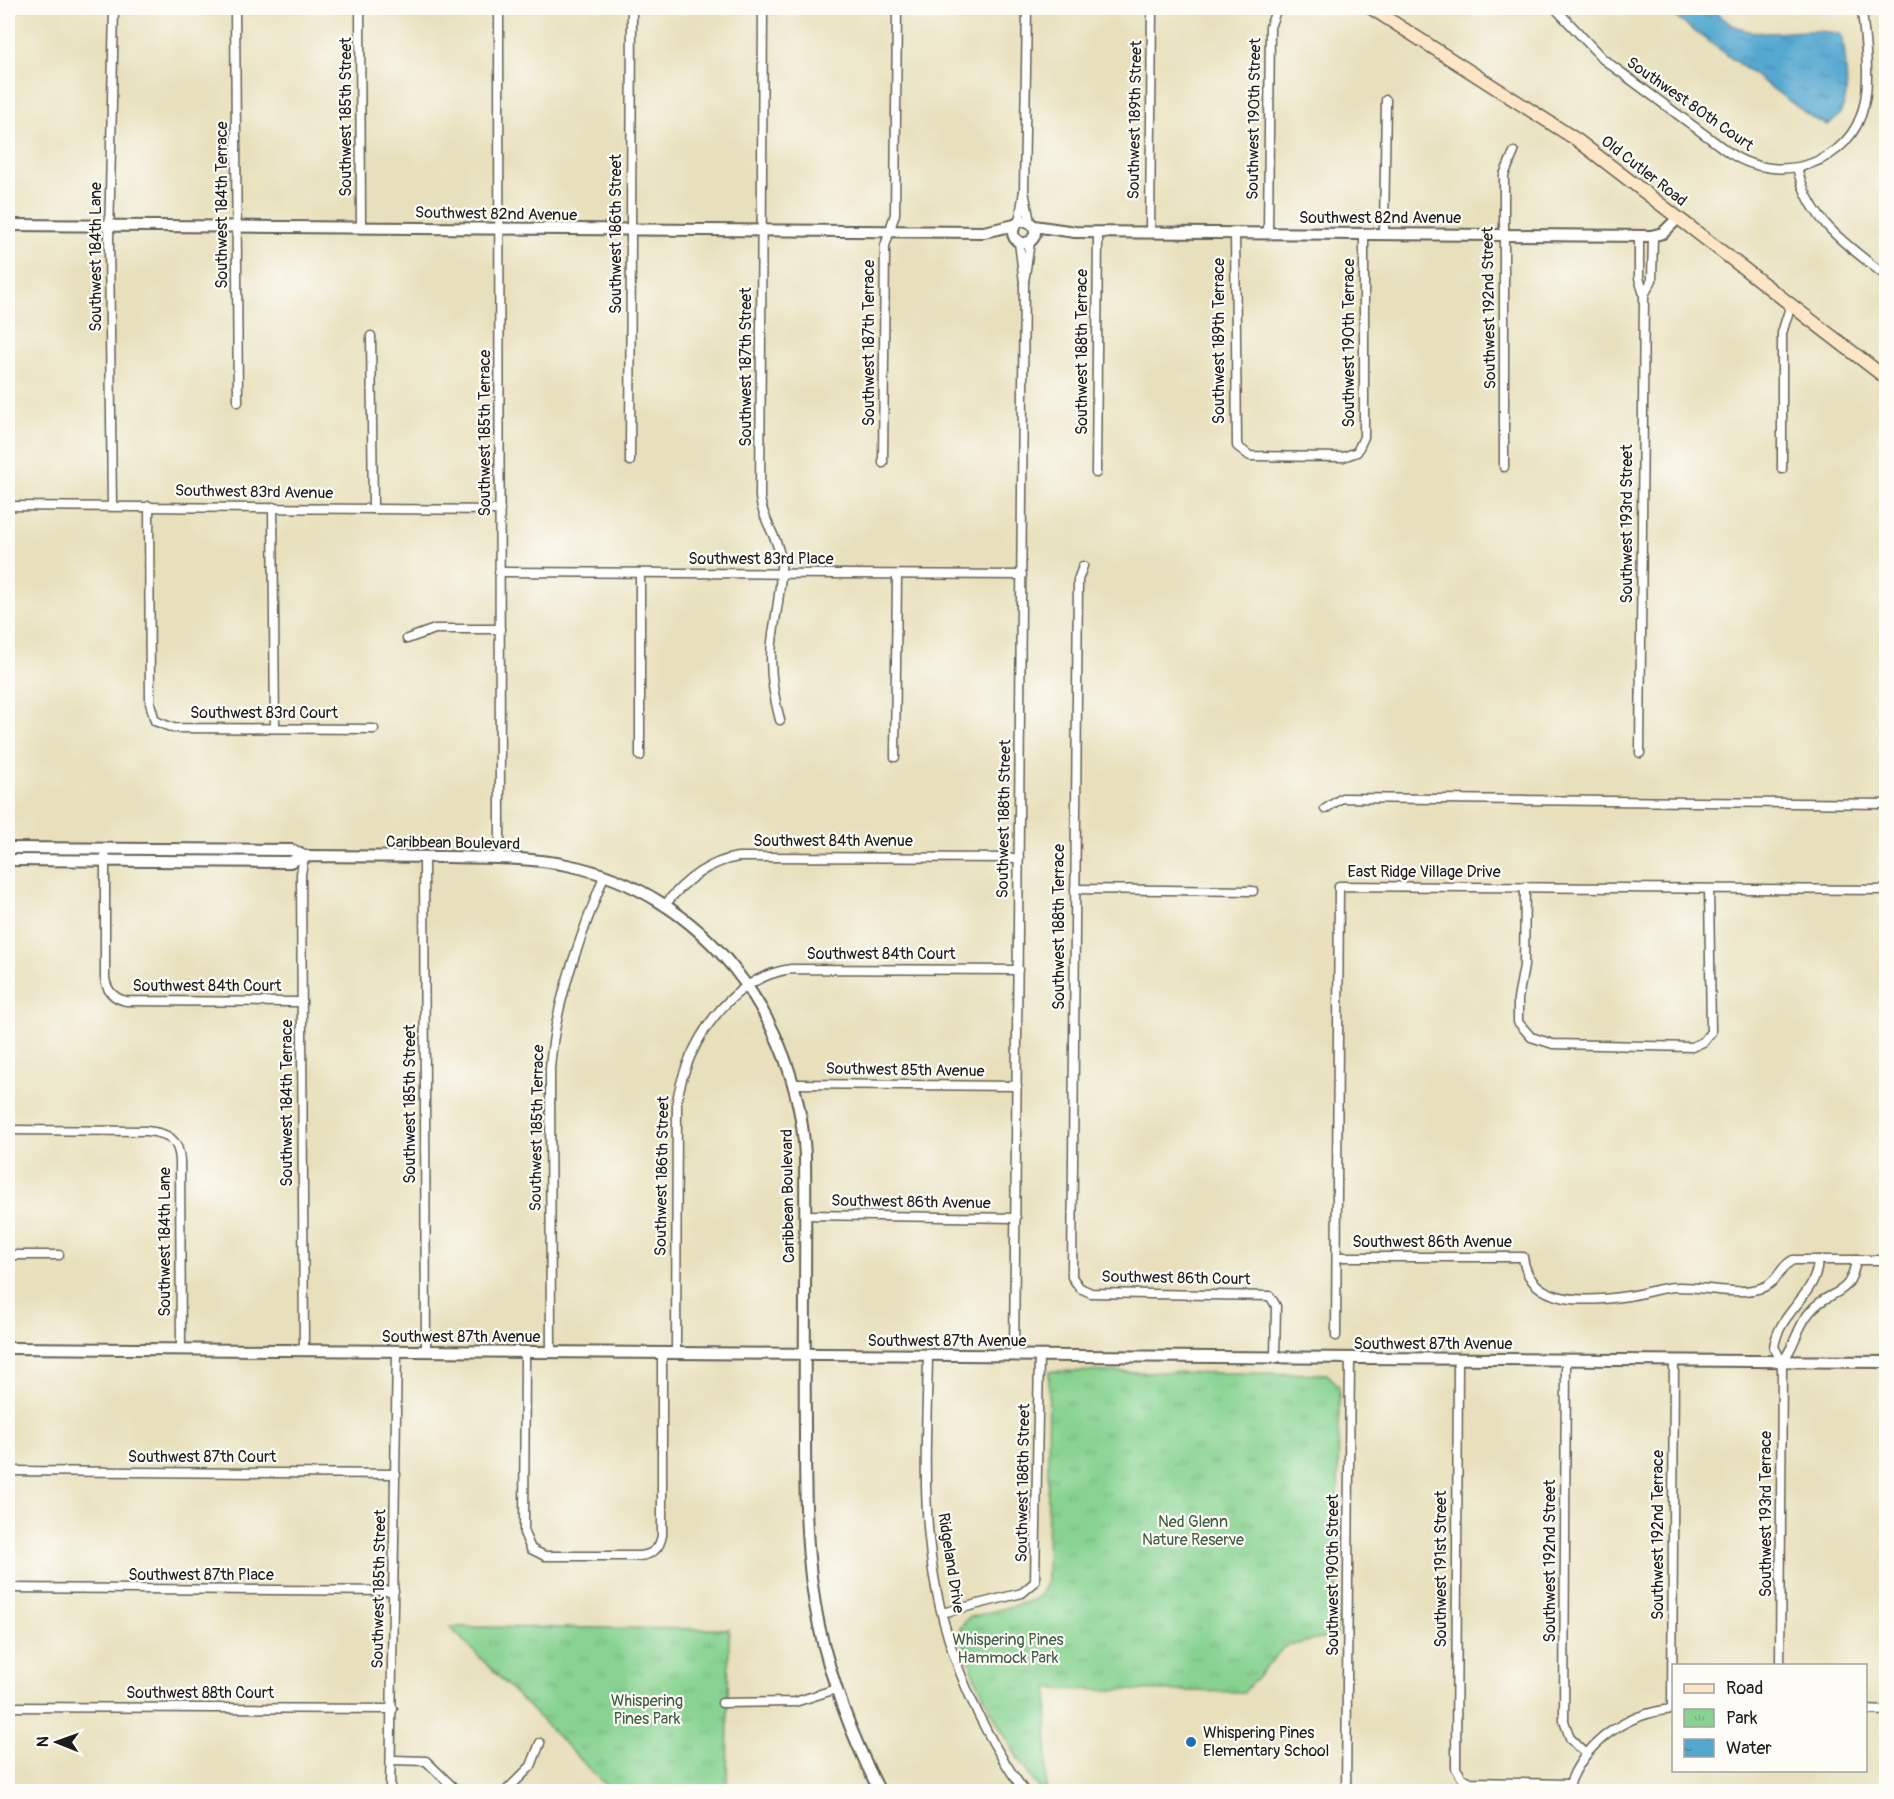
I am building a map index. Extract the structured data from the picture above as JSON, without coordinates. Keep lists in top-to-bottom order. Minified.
{"streets":{"main road":["Old Cutler Road"],"street":["Southwest 80th Court","Southwest 185th Street","Southwest 190th Street","Southwest 189th Street","Southwest 184th Terrace","Southwest 82nd Avenue","Southwest 186th Street","Southwest 184th Lane","Southwest 192nd Street","Southwest 189th Terrace","Southwest 187th Terrace","Southwest 190th Terrace","Southwest 188th Terrace","Southwest 187th Street","Southwest 185th Terrace","Southwest 83rd Avenue","Southwest 193rd Street","Southwest 83rd Place","Southwest 83rd Court","Southwest 188th Street","Southwest 84th Avenue","Caribbean Boulevard","East Ridge Village Drive","Southwest 84th Court","Southwest 85th Avenue","Southwest 86th Avenue","Southwest 86th Court","Southwest 87th Avenue","Southwest 87th Court","Southwest 193rd Terrace","Southwest 192nd Terrace","Ridgeland Drive","Southwest 191st Street","Southwest 87th Place","Southwest 88th Court"]},"crossings":[["Southwest 185th Street","Southwest 82nd Avenue"],["Southwest 185th Street","Caribbean Boulevard"],["Southwest 185th Street","Southwest 87th Avenue"],["Southwest 185th Street","Southwest 87th Court"],["Southwest 185th Street","Southwest 87th Place"],["Southwest 185th Street","Southwest 88th Court"],["Southwest 190th Street","Southwest 82nd Avenue"],["Southwest 190th Street","Southwest 87th Avenue"],["Southwest 189th Street","Southwest 82nd Avenue"],["Southwest 184th Terrace","Southwest 82nd Avenue"],["Southwest 184th Terrace","Caribbean Boulevard"],["Southwest 184th Terrace","Southwest 84th Court"],["Southwest 184th Terrace","Southwest 87th Avenue"],["Southwest 82nd Avenue","Southwest 186th Street"],["Southwest 82nd Avenue","Southwest 184th Lane"],["Southwest 82nd Avenue","Southwest 192nd Street"],["Southwest 82nd Avenue","Southwest 189th Terrace"],["Southwest 82nd Avenue","Southwest 187th Terrace"],["Southwest 82nd Avenue","Southwest 190th Terrace"],["Southwest 82nd Avenue","Southwest 188th Terrace"],["Southwest 82nd Avenue","Southwest 187th Street"],["Southwest 82nd Avenue","Southwest 185th Terrace"],["Southwest 82nd Avenue","Southwest 193rd Street"],["Southwest 82nd Avenue","Southwest 188th Street"],["Southwest 186th Street","Caribbean Boulevard"],["Southwest 186th Street","Southwest 84th Court"],["Southwest 186th Street","Southwest 87th Avenue"],["Southwest 184th Lane","Southwest 83rd Avenue"],["Southwest 184th Lane","Southwest 87th Avenue"],["Southwest 192nd Street","Southwest 87th Avenue"],["Southwest 189th Terrace","Southwest 190th Terrace"],["Southwest 188th Terrace","Southwest 86th Court"],["Southwest 187th Street","Southwest 83rd Place"],["Southwest 185th Terrace","Southwest 83rd Avenue"],["Southwest 185th Terrace","Southwest 83rd Place"],["Southwest 185th Terrace","Caribbean Boulevard"],["Southwest 185th Terrace","Southwest 87th Avenue"],["Southwest 83rd Avenue","Southwest 83rd Court"],["Southwest 83rd Place","Southwest 188th Street"],["Southwest 188th Street","Southwest 84th Avenue"],["Southwest 188th Street","Southwest 84th Court"],["Southwest 188th Street","Southwest 85th Avenue"],["Southwest 188th Street","Southwest 86th Avenue"],["Southwest 188th Street","Southwest 87th Avenue"],["Southwest 188th Street","Ridgeland Drive"],["Southwest 84th Avenue","Caribbean Boulevard"],["Caribbean Boulevard","Southwest 84th Court"],["Caribbean Boulevard","Southwest 85th Avenue"],["Caribbean Boulevard","Southwest 86th Avenue"],["Caribbean Boulevard","Southwest 87th Avenue"],["East Ridge Village Drive","Southwest 86th Avenue"],["Southwest 86th Avenue","Southwest 193rd Terrace"],["Southwest 86th Court","Southwest 87th Avenue"],["Southwest 87th Avenue","Southwest 193rd Terrace"],["Southwest 87th Avenue","Southwest 192nd Terrace"],["Southwest 87th Avenue","Ridgeland Drive"],["Southwest 87th Avenue","Southwest 191st Street"]],"parks":["Ned Glenn Nature Reserve","Whispering Pines Hammock Park","Whispering Pines Park"],"places":["Whispering Pines Elementary School"],"legend":["Road","Park","Water"],"north":"left"}
